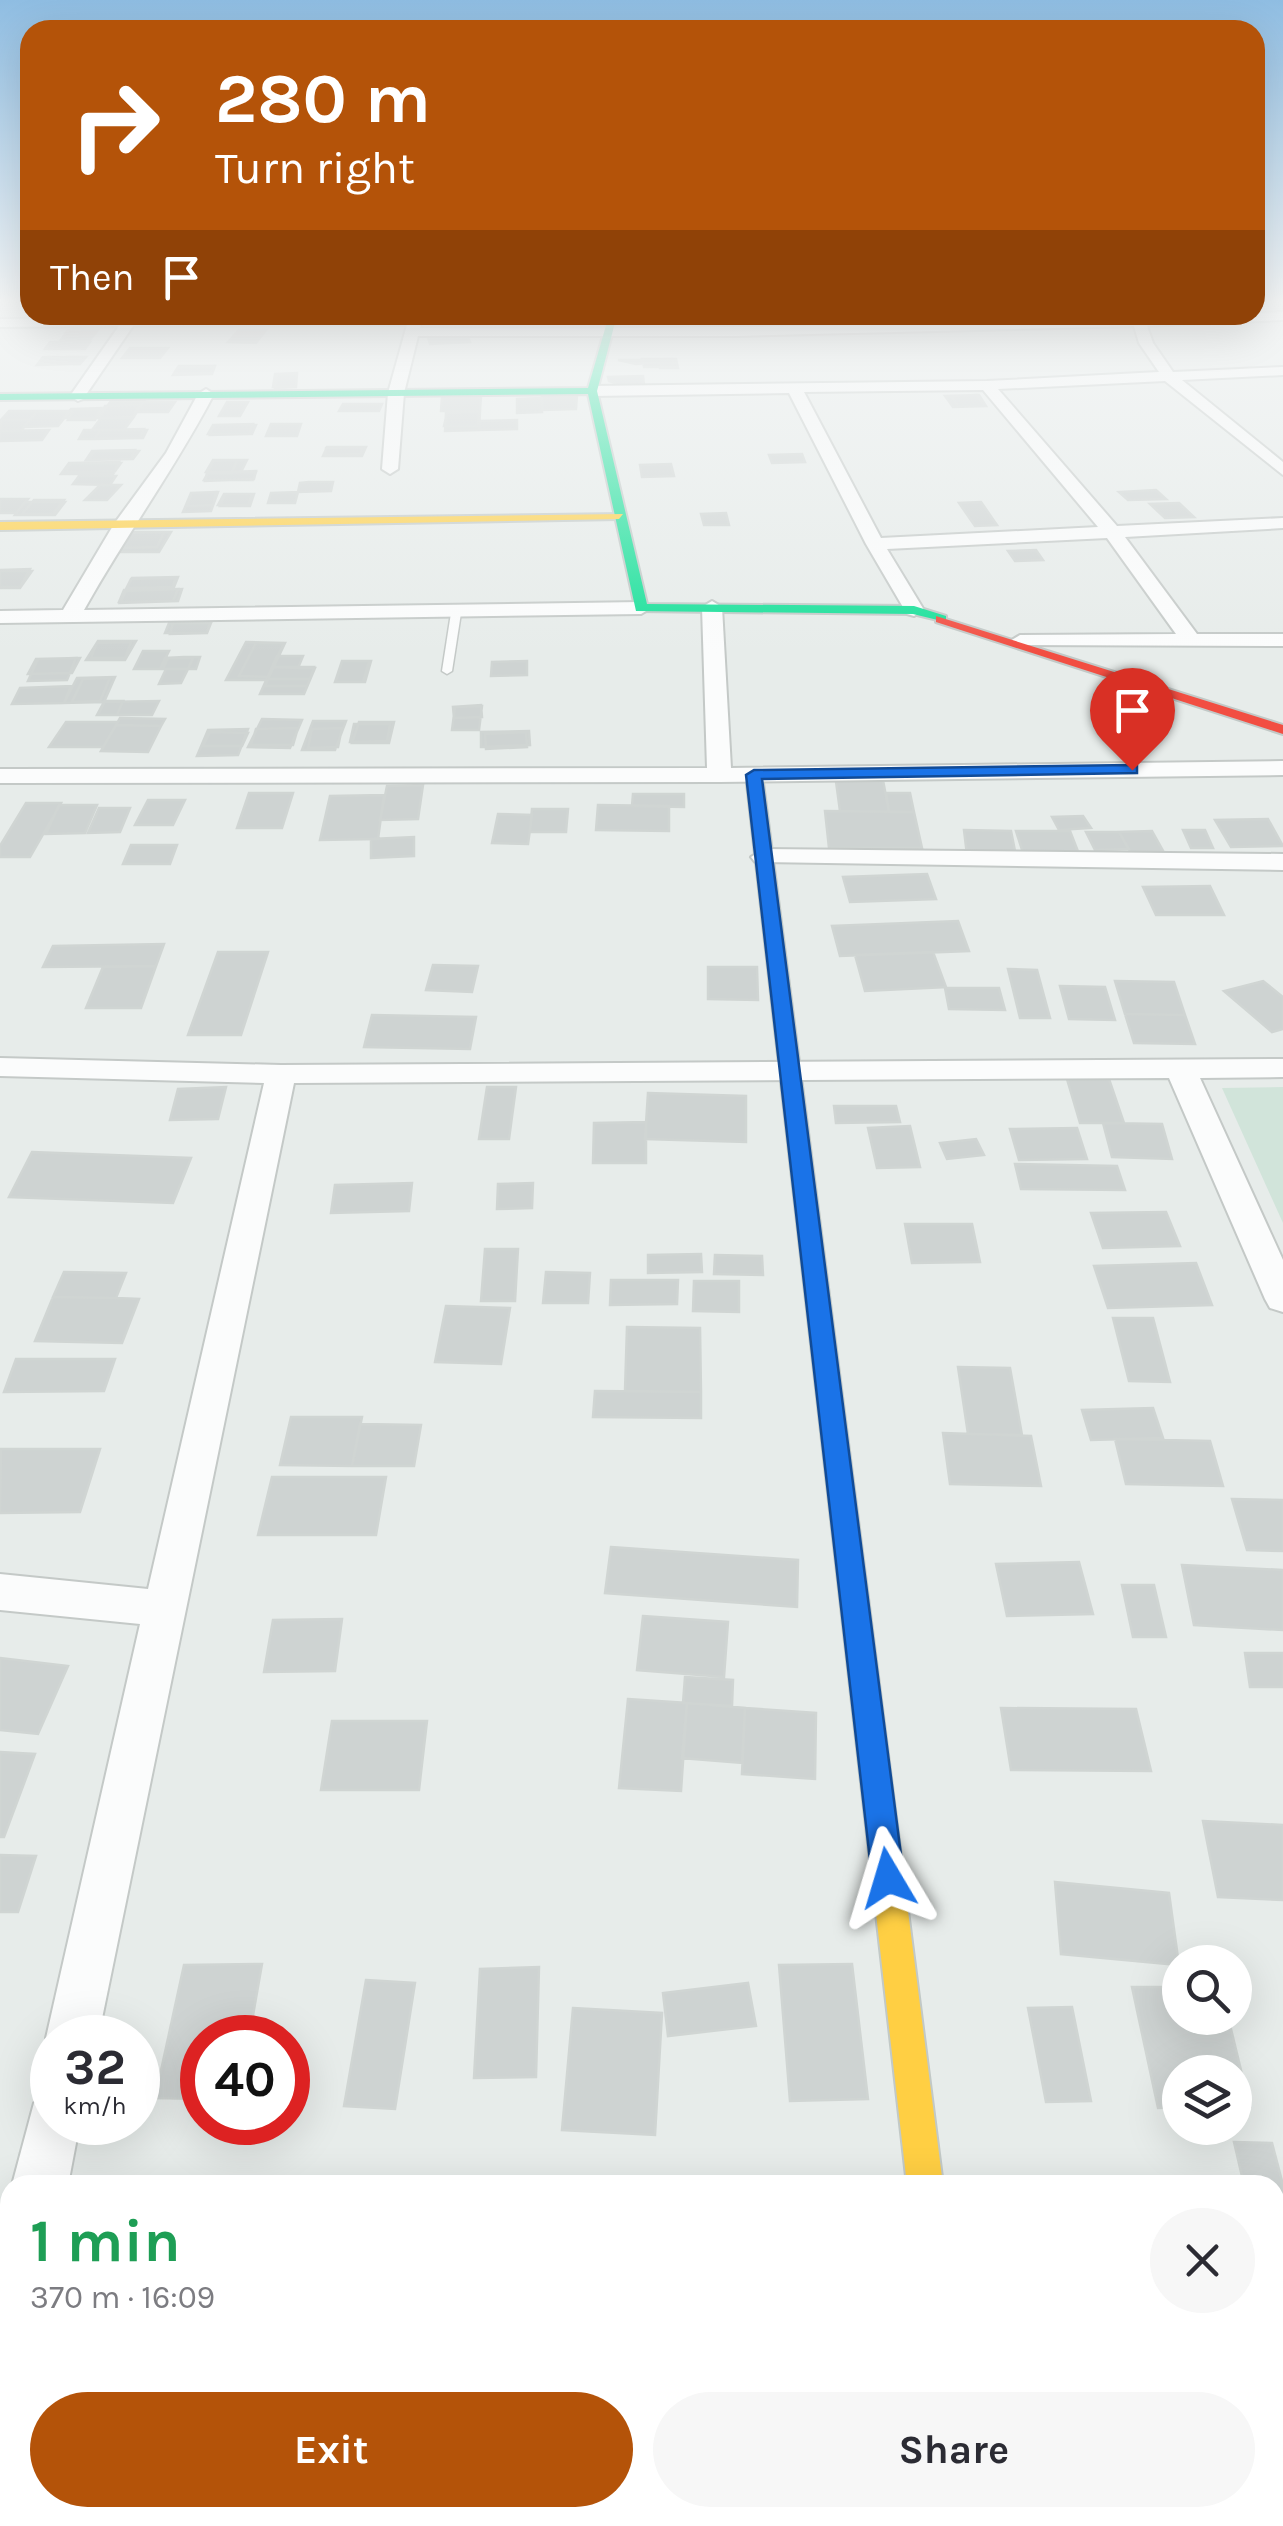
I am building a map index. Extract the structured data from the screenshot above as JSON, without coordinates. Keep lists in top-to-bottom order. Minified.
{"page":{"turn":["280 m","Turn right"],"then":"Then","speed":"32 km/h","limit":"40","heading":["1 min","370 m · 16:09"],"buttons":["Exit","Share"]}}
